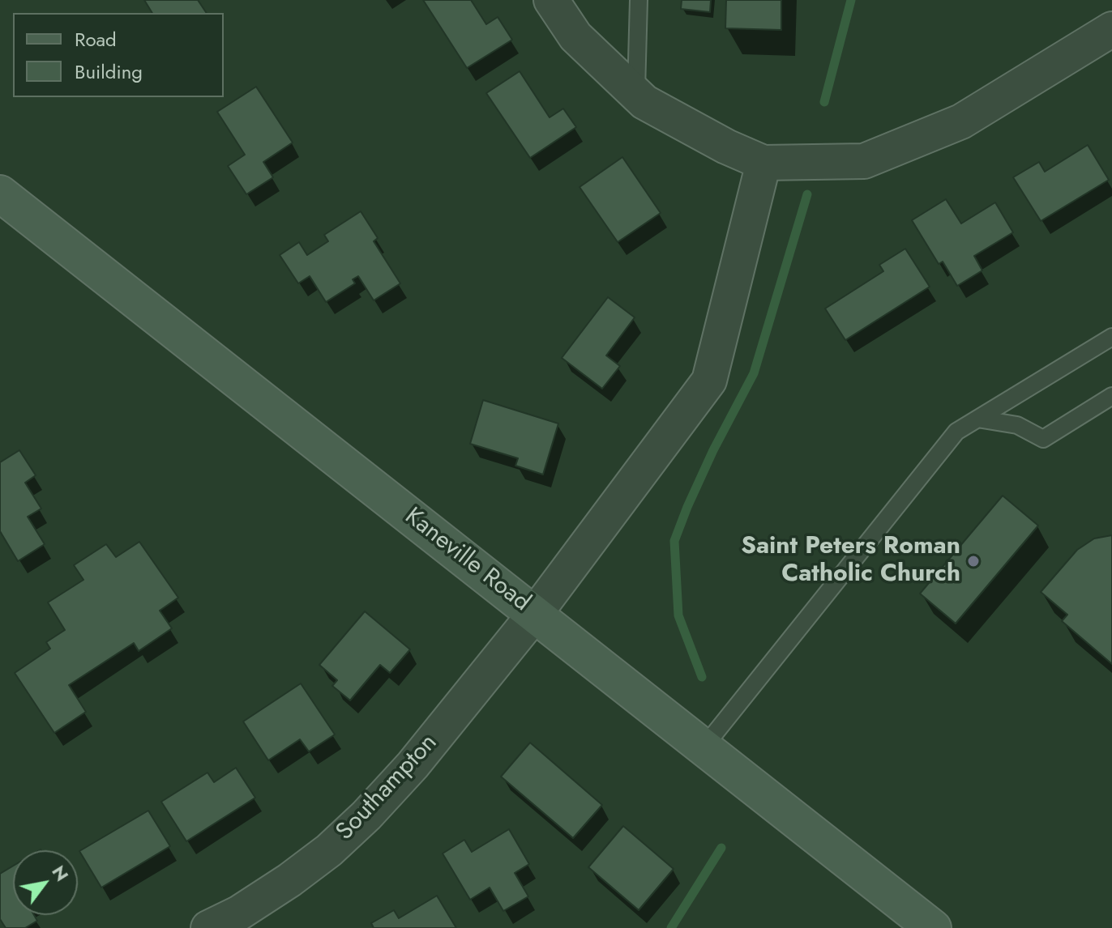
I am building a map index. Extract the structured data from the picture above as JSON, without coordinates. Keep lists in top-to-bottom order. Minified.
{"streets":{"main road":["Kaneville Road"],"street":["Southampton"]},"crossings":[["Kaneville Road","Southampton"]],"places":["Saint Peters Roman Catholic Church"],"legend":["Road","Building"],"north":"top right"}
